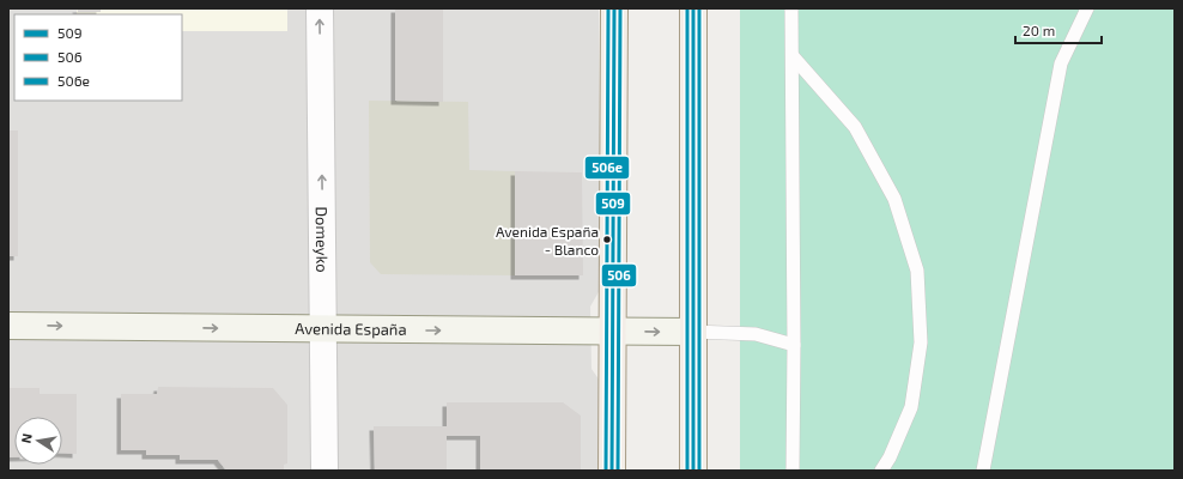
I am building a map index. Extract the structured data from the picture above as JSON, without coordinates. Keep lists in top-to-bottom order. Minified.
{"streets":{"street":["Domeyko","Avenida España"]},"crossings":[["Domeyko","Avenida España"]],"one_way":["Domeyko","Avenida España"],"places":["Avenida España - Blanco"],"lines":["transit line 509","transit line 506","transit line 506e"],"legend":["509","506","506e"],"scale_bar":"20 m","north":"left"}
